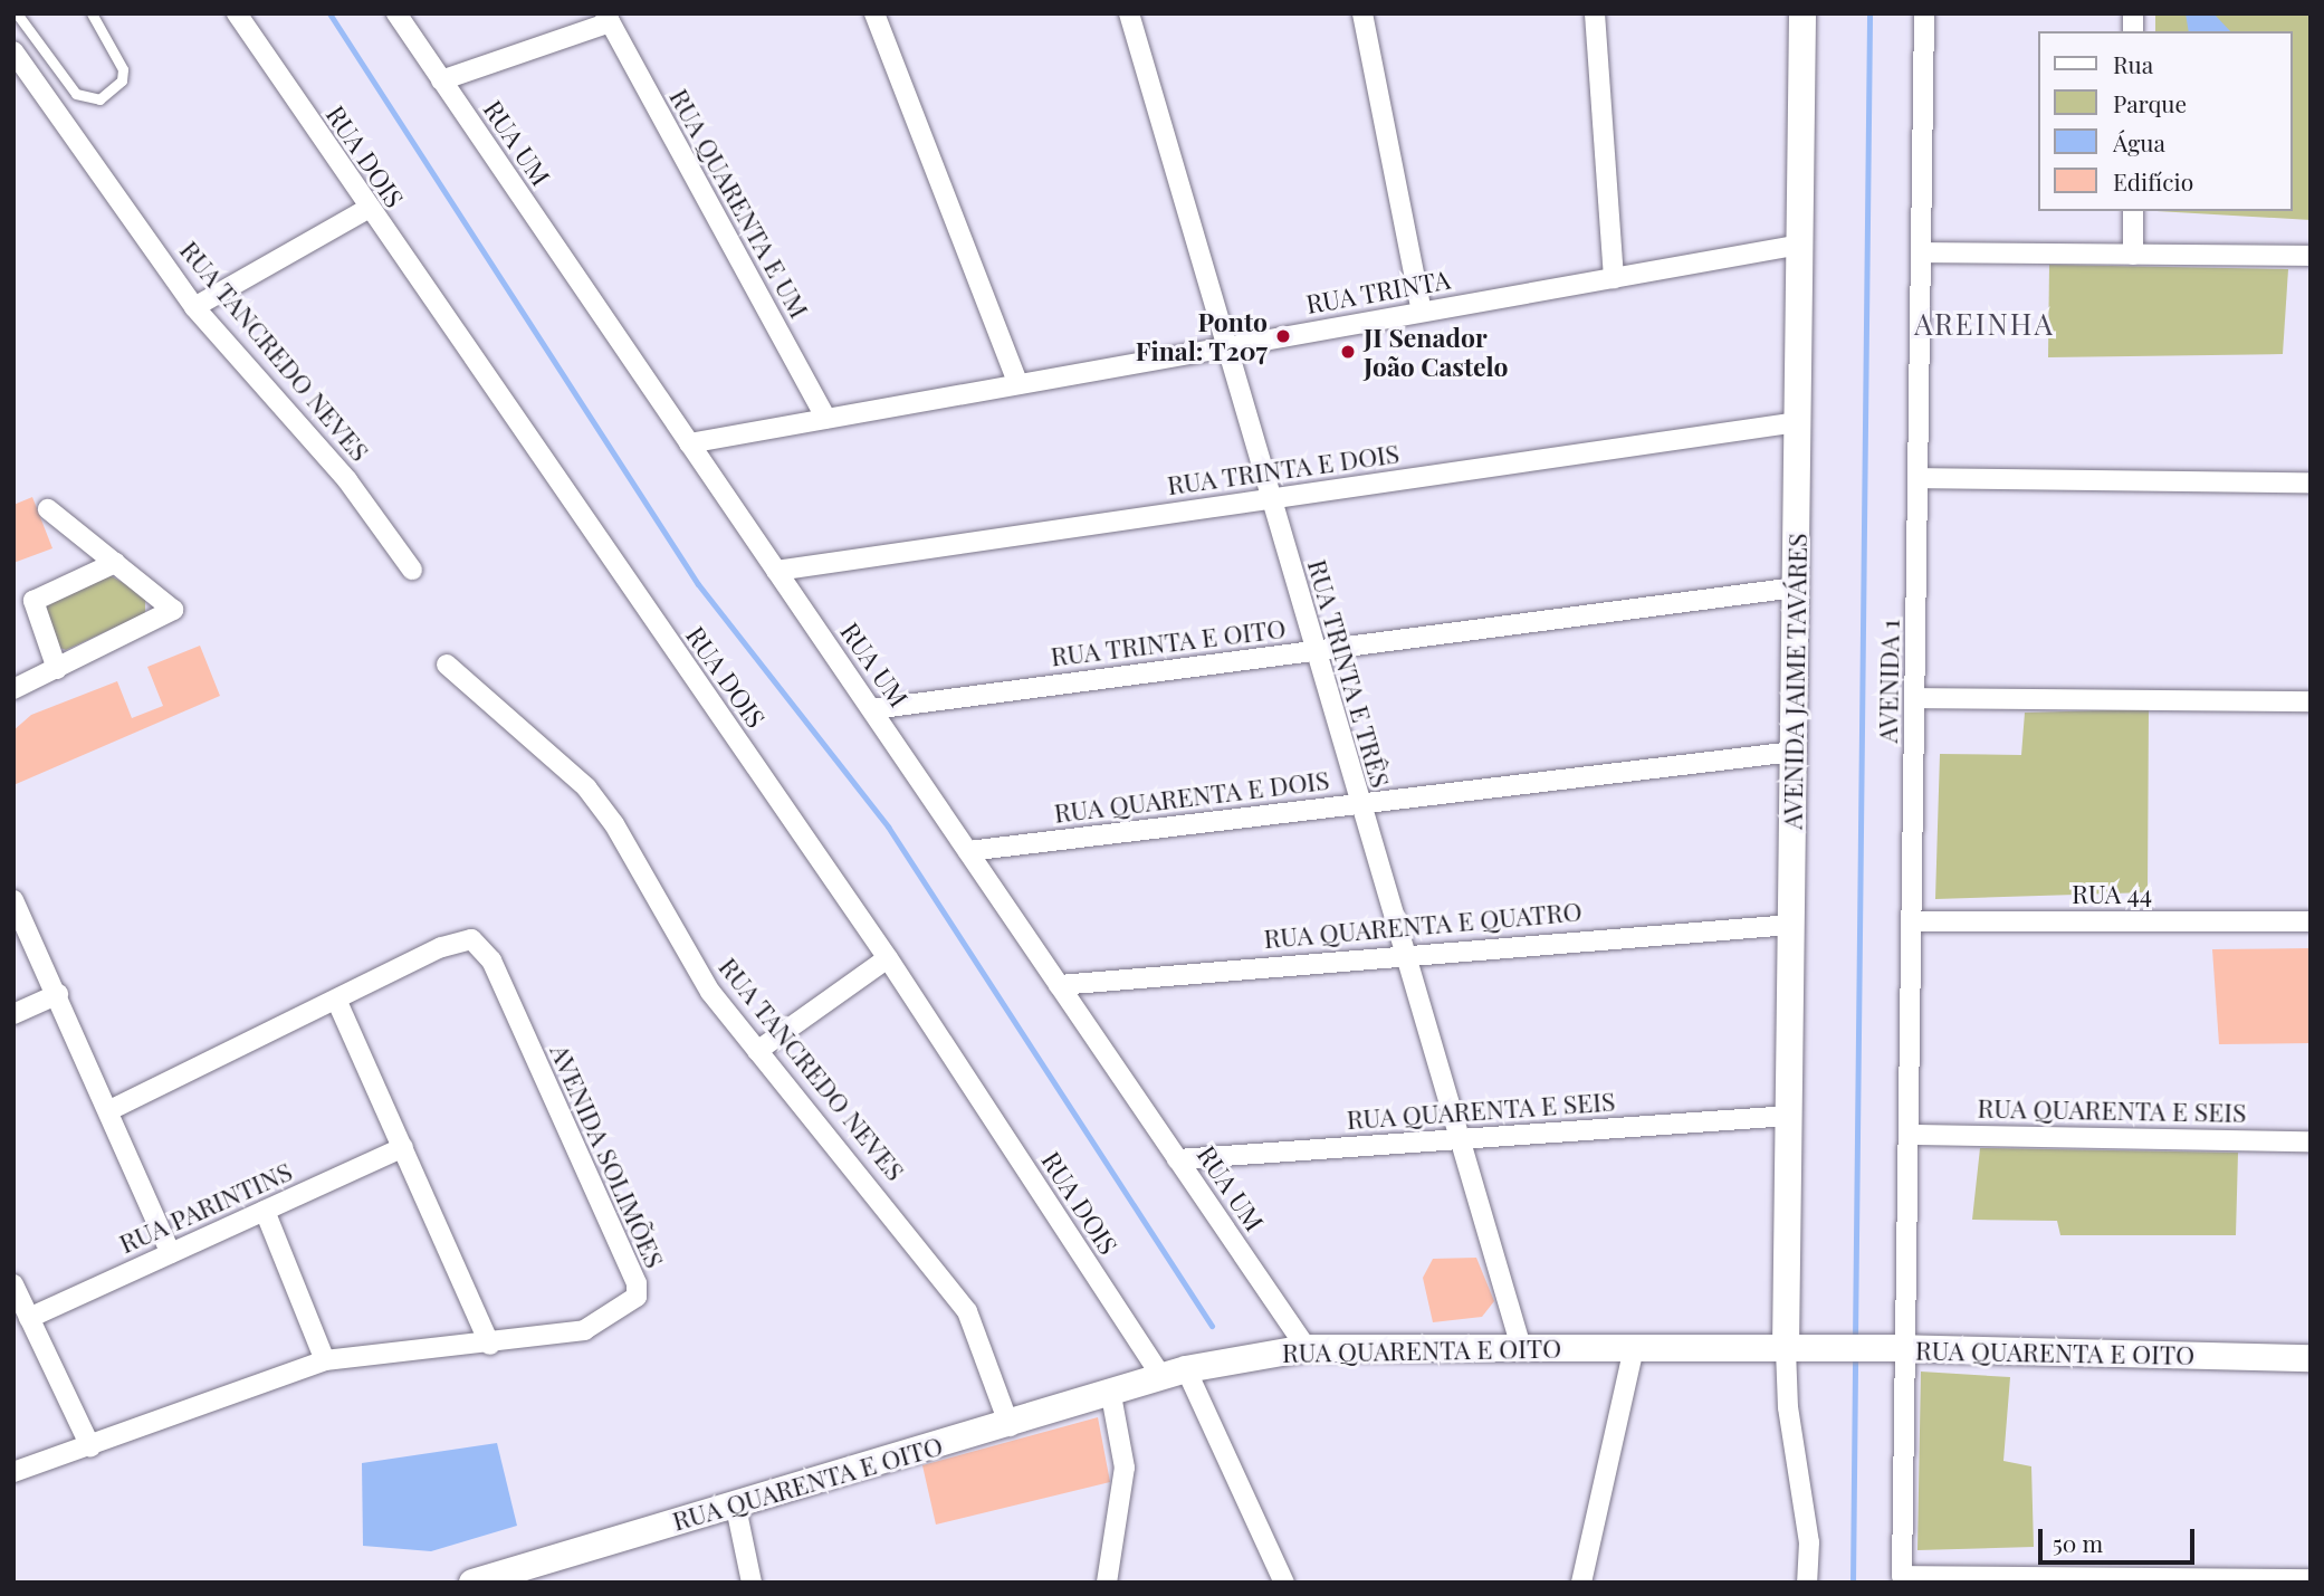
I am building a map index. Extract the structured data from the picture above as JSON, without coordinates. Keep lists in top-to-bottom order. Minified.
{"streets":{"main road":["AVENIDA JAIME TAVÁRES","RUA QUARENTA E OITO"],"street":["RUA UM","RUA DOIS","RUA QUARENTA E UM","RUA TRINTA","RUA TANCREDO NEVES","RUA TRINTA E DOIS","RUA TRINTA E OITO","RUA TRINTA E TRÊS","AVENIDA 1","RUA QUARENTA E DOIS","RUA 44","RUA QUARENTA E QUATRO","RUA QUARENTA E SEIS","AVENIDA SOLIMÕES","RUA PARINTINS"]},"crossings":[["RUA UM","RUA TRINTA"],["RUA UM","RUA TRINTA E DOIS"],["RUA UM","RUA TRINTA E OITO"],["RUA UM","RUA QUARENTA E DOIS"],["RUA UM","RUA QUARENTA E QUATRO"],["RUA UM","RUA QUARENTA E SEIS"],["RUA UM","RUA QUARENTA E OITO"],["RUA DOIS","RUA QUARENTA E OITO"],["RUA QUARENTA E UM","RUA TRINTA"],["RUA TRINTA","RUA TRINTA E TRÊS"],["RUA TRINTA","AVENIDA JAIME TAVÁRES"],["RUA TANCREDO NEVES","RUA QUARENTA E OITO"],["RUA TRINTA E DOIS","RUA TRINTA E TRÊS"],["RUA TRINTA E DOIS","AVENIDA JAIME TAVÁRES"],["RUA TRINTA E OITO","RUA TRINTA E TRÊS"],["RUA TRINTA E OITO","AVENIDA JAIME TAVÁRES"],["RUA TRINTA E TRÊS","RUA QUARENTA E DOIS"],["RUA TRINTA E TRÊS","RUA QUARENTA E QUATRO"],["RUA TRINTA E TRÊS","RUA QUARENTA E SEIS"],["RUA TRINTA E TRÊS","RUA QUARENTA E OITO"],["AVENIDA JAIME TAVÁRES","RUA QUARENTA E DOIS"],["AVENIDA JAIME TAVÁRES","RUA QUARENTA E QUATRO"],["AVENIDA JAIME TAVÁRES","RUA QUARENTA E SEIS"],["AVENIDA JAIME TAVÁRES","RUA QUARENTA E OITO"],["AVENIDA 1","RUA 44"],["AVENIDA 1","RUA QUARENTA E SEIS"],["AVENIDA 1","RUA QUARENTA E OITO"]],"districts":["AREINHA"],"places":["Ponto Final: T207","JI Senador João Castelo"],"legend":["Rua","Parque","Água","Edifício"],"scale_bar":"50 m"}
